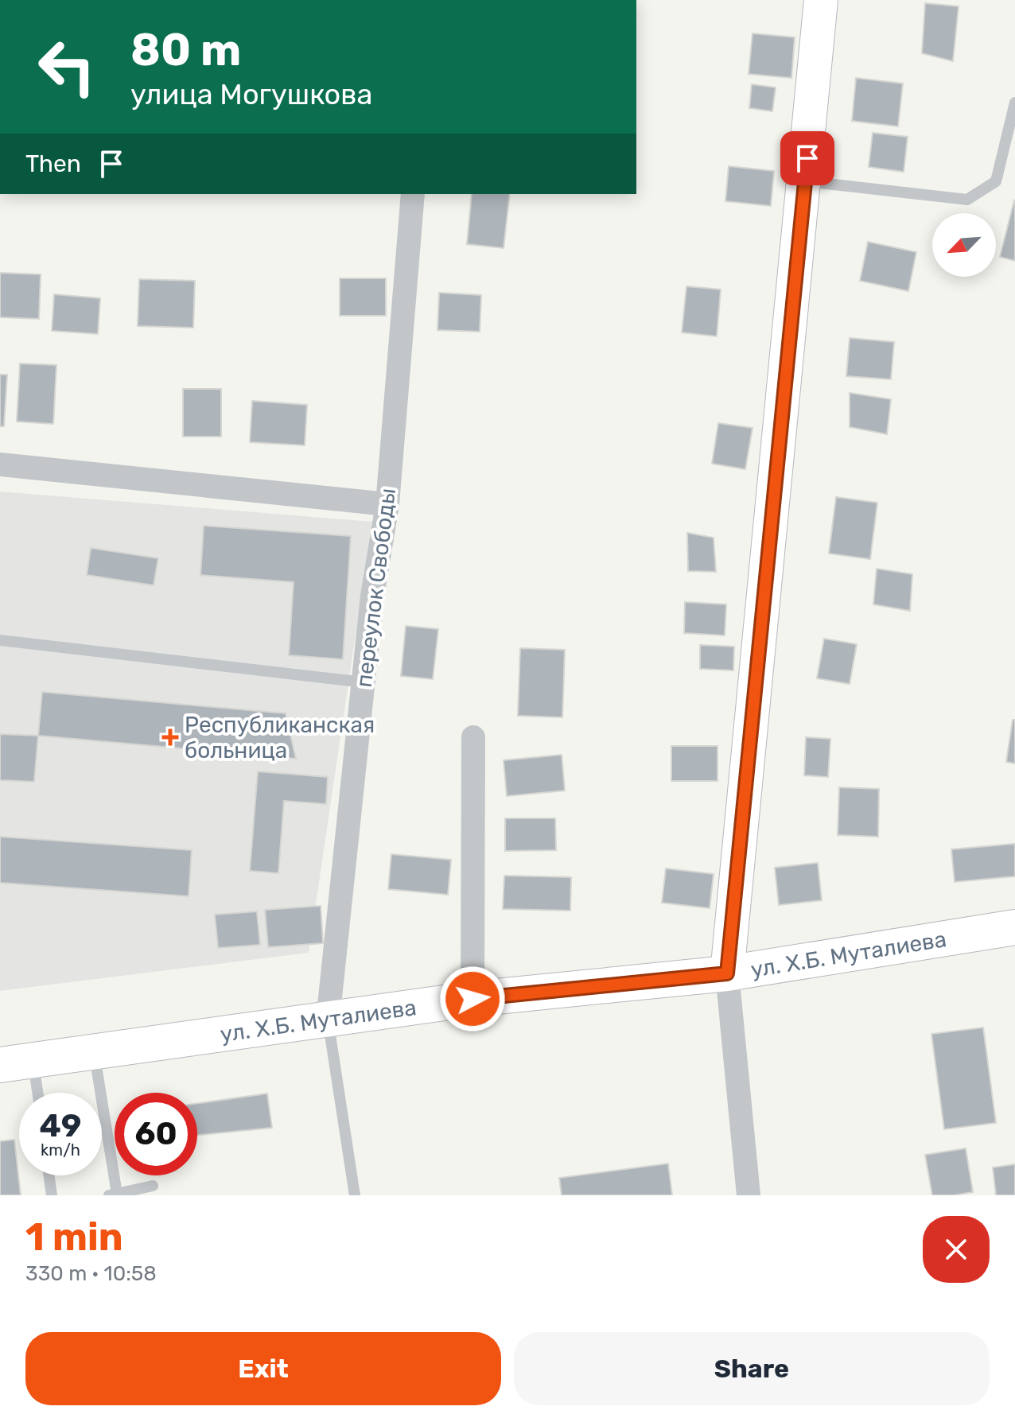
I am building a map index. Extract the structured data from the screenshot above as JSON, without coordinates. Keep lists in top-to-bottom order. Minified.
{"streets":{"main road":["ул. Х.Б. Муталиева"],"street":["переулок Свободы"]},"crossings":[["переулок Свободы","ул. Х.Б. Муталиева"]],"places":{"health":["Республиканская больница"]},"north":"bottom left","page":{"turn":["80 m","улица Могушкова"],"then":"Then","speed":"49 km/h","limit":"60","heading":["1 min","330 m · 10:58"],"buttons":["Exit","Share"]}}
